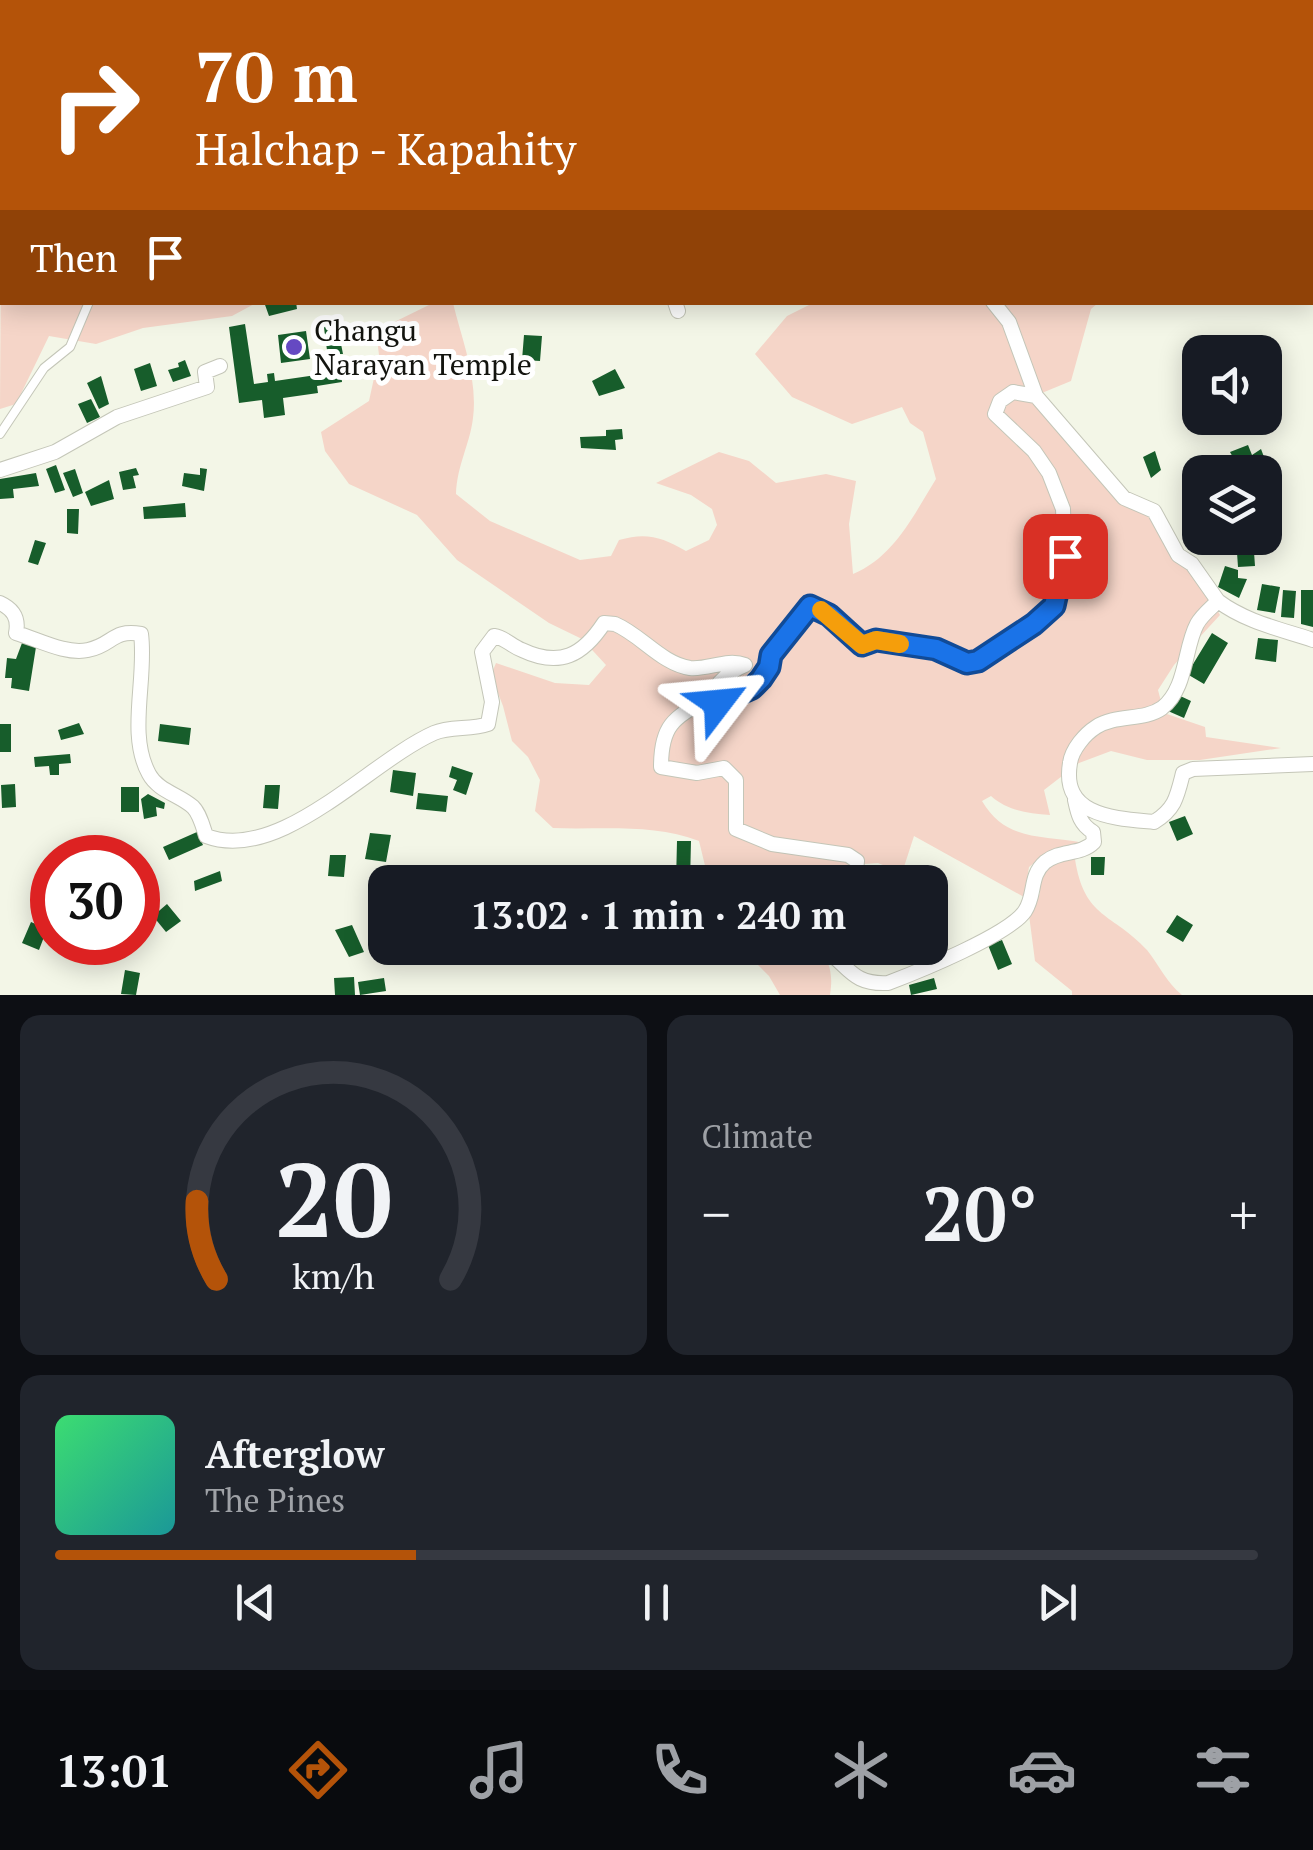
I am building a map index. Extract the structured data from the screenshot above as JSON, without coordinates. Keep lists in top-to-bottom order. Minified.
{"places":["Changu Narayan Temple"],"page":{"turn":["70 m","Halchap - Kapahity"],"then":"Then","limit":"30","trip":"13:02 · 1 min · 240 m","tile":"Climate","heat":["−","20°","+"],"song":["Afterglow","The Pines"],"tabs":"13:01","gauge":["20","km/h"]}}
